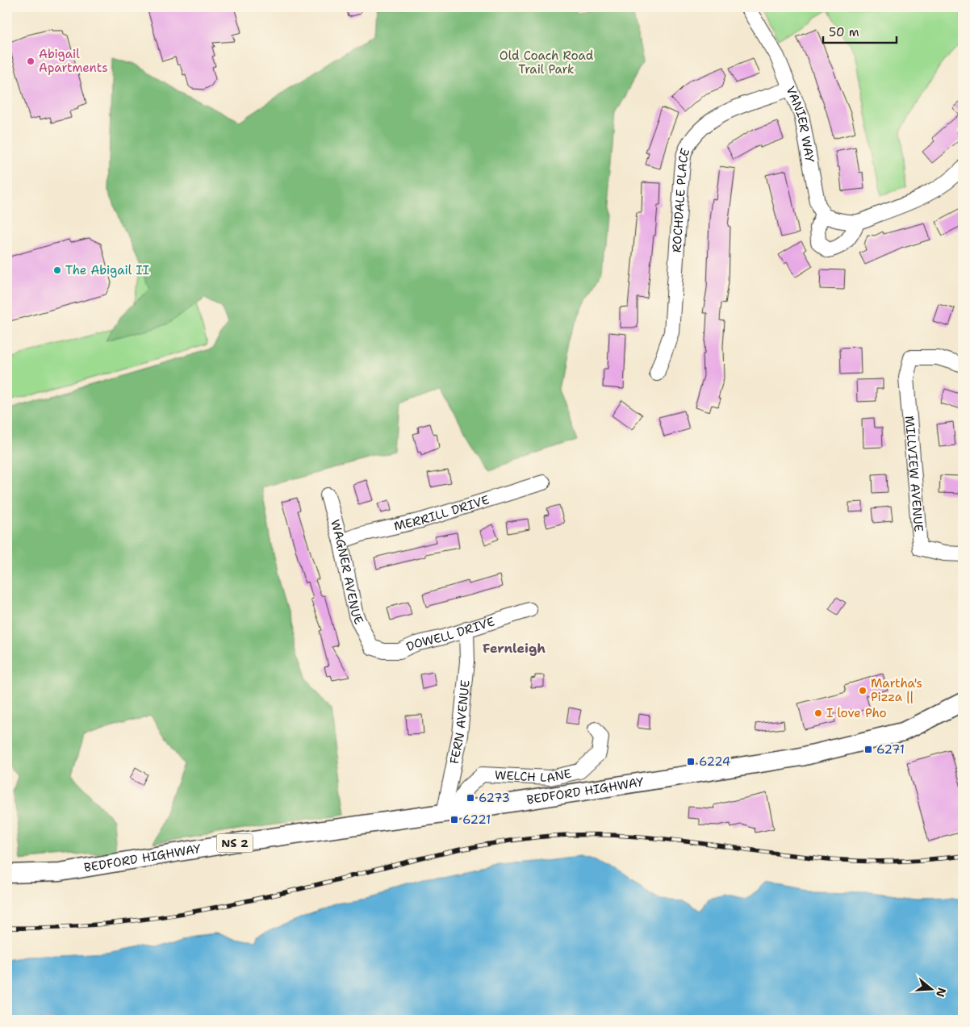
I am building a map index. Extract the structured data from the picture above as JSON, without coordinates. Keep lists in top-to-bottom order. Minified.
{"streets":{"main road":["BEDFORD HIGHWAY","NS 2"],"street":["VANIER WAY","ROCHDALE PLACE","MILLVIEW AVENUE","MERRILL DRIVE","WAGNER AVENUE","DOWELL DRIVE","FERN AVENUE","WELCH LANE"]},"crossings":[["VANIER WAY","ROCHDALE PLACE"],["MERRILL DRIVE","WAGNER AVENUE"],["WAGNER AVENUE","DOWELL DRIVE"],["DOWELL DRIVE","FERN AVENUE"],["FERN AVENUE","WELCH LANE"],["FERN AVENUE","BEDFORD HIGHWAY"],["WELCH LANE","BEDFORD HIGHWAY"]],"districts":["Fernleigh"],"parks":["Old Coach Road Trail Park"],"places":{"other":["Abigail Apartments","The Abigail II","Martha's Pizza ||","I love Pho"],"transit":["6271","6224","6273","6221"]},"scale_bar":"50 m","north":"right"}
